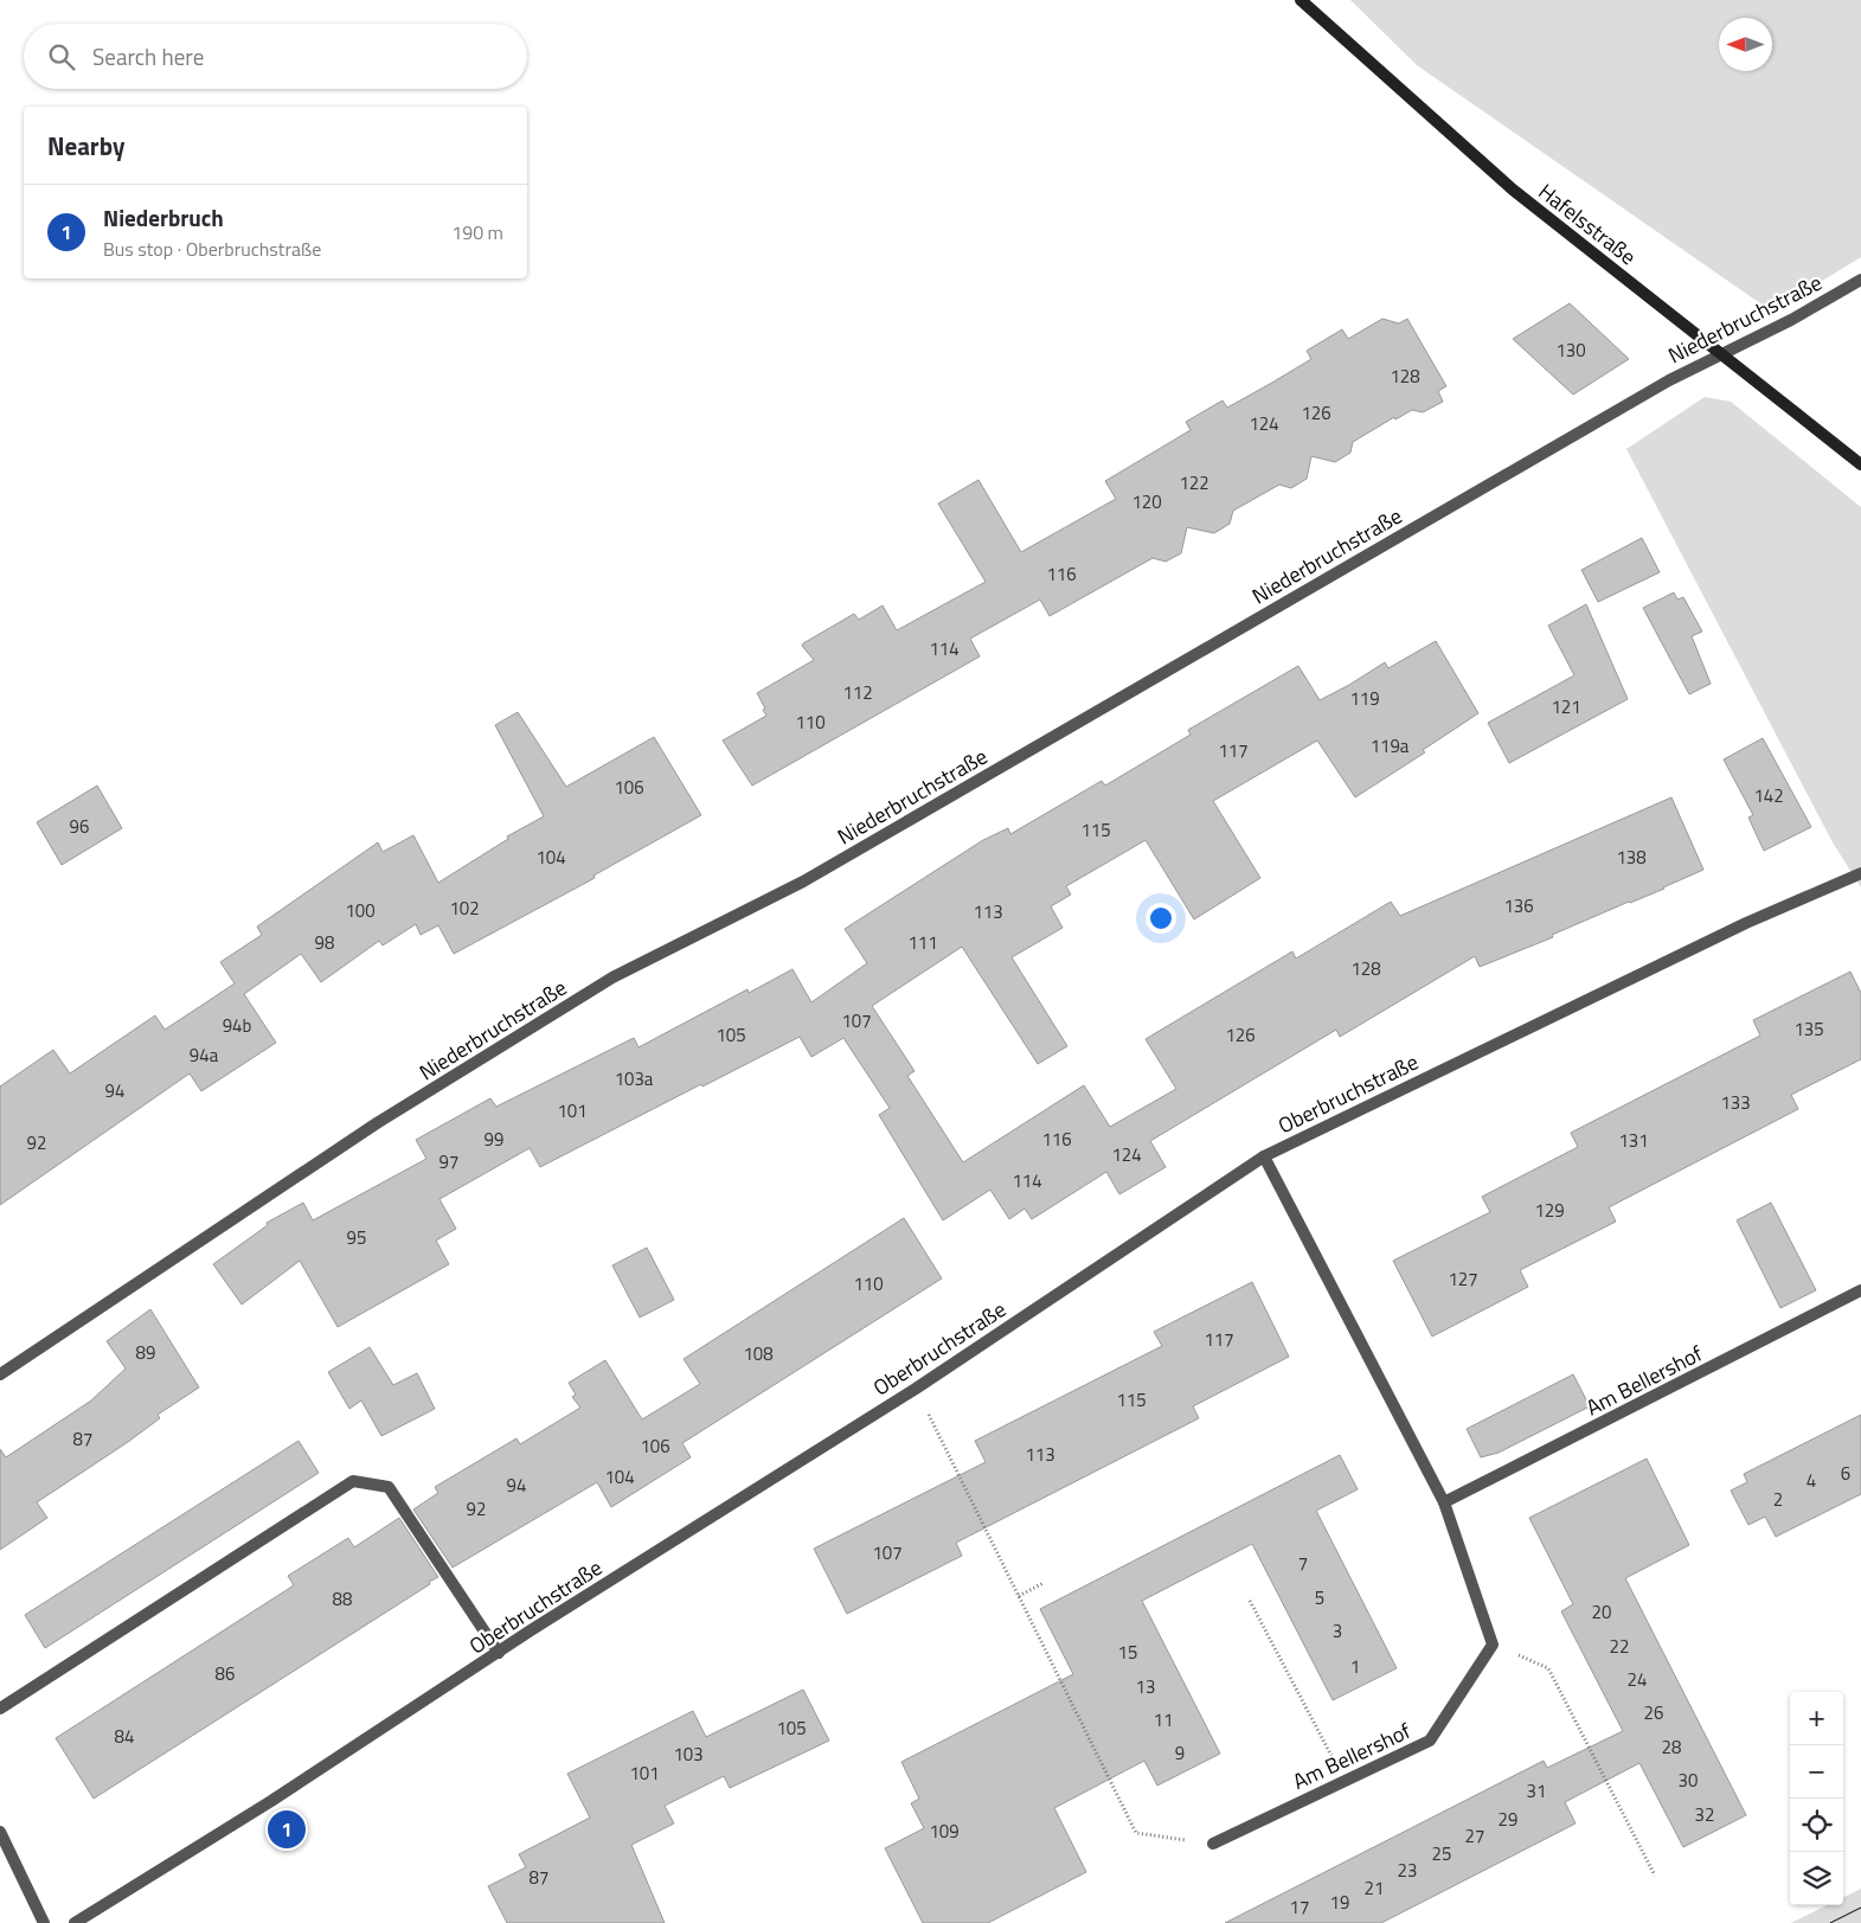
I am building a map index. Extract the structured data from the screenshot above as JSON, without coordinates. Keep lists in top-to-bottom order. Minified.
{"streets":{"main road":["Hafelsstraße"],"street":["Niederbruchstraße","Oberbruchstraße","Am Bellershof"]},"crossings":[["Hafelsstraße","Niederbruchstraße"]],"house_numbers":["130","128","126","124","122","120","116","114","112","119","121","110","119a","117","106","142","96","115","104","138","136","102","100","113","98","111","128","107","94b","135","105","126","94a","103a","94","133","101","99","116","131","92","124","97","114","129","95","127","110","117","89","108","115","87","106","113","6","104","4","94","2","92","107","7","5","88","20","3","22","15","1","86","24","13","26","11","105","84","28","9","103","101","30","31","32","29","109","27","25","23","87","21","19","17"],"north":"left","page":{"search":"Search here","heading":"Nearby","list":[{"mark":"1","name":"Niederbruch","note":"Bus stop · Oberbruchstraße","value":"190 m"}],"map_buttons":["+","−"],"pins":"1"}}
